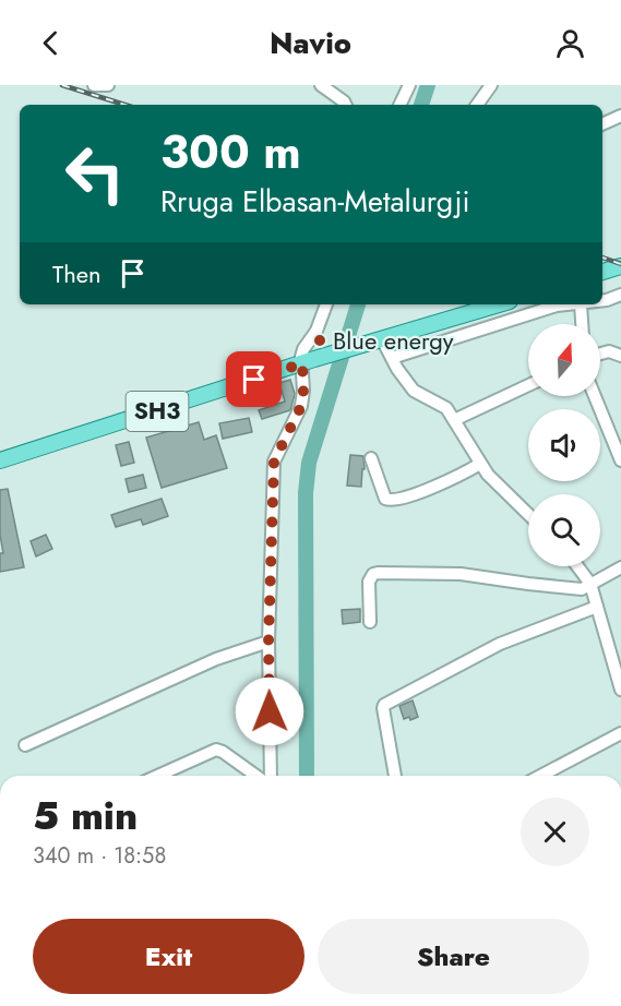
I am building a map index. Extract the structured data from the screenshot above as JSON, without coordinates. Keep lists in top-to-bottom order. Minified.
{"streets":{"main road":["SH3"]},"places":["Blue energy"],"north":"top","page":{"header":"Navio","turn":["300 m","Rruga Elbasan-Metalurgji"],"then":"Then","heading":["5 min","340 m · 18:58"],"buttons":["Exit","Share"]}}
